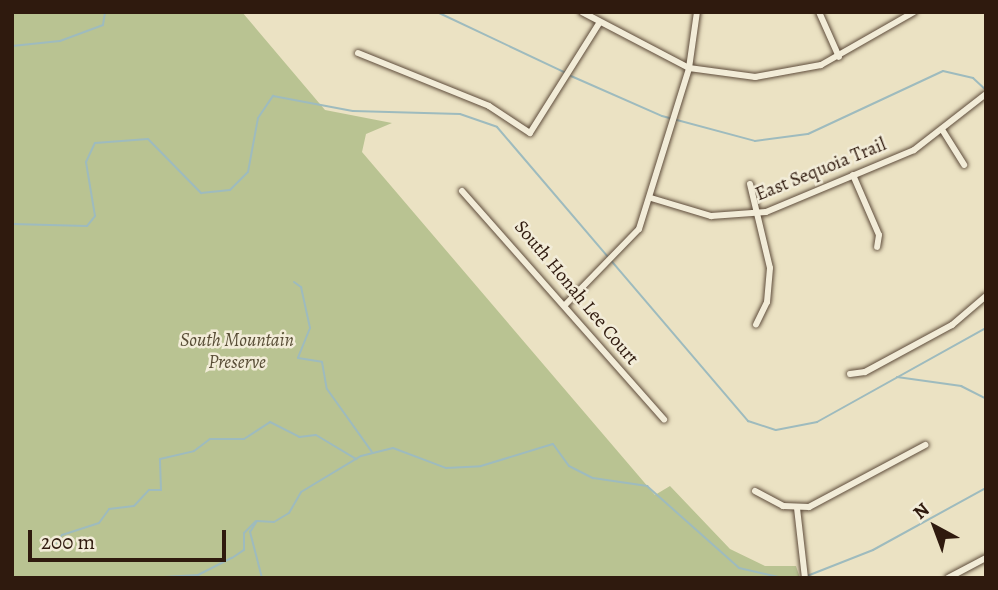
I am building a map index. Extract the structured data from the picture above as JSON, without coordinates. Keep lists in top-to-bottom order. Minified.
{"streets":{"street":["East Sequoia Trail","South Honah Lee Court"]},"parks":["South Mountain Preserve"],"scale_bar":"200 m","north":"top left"}
